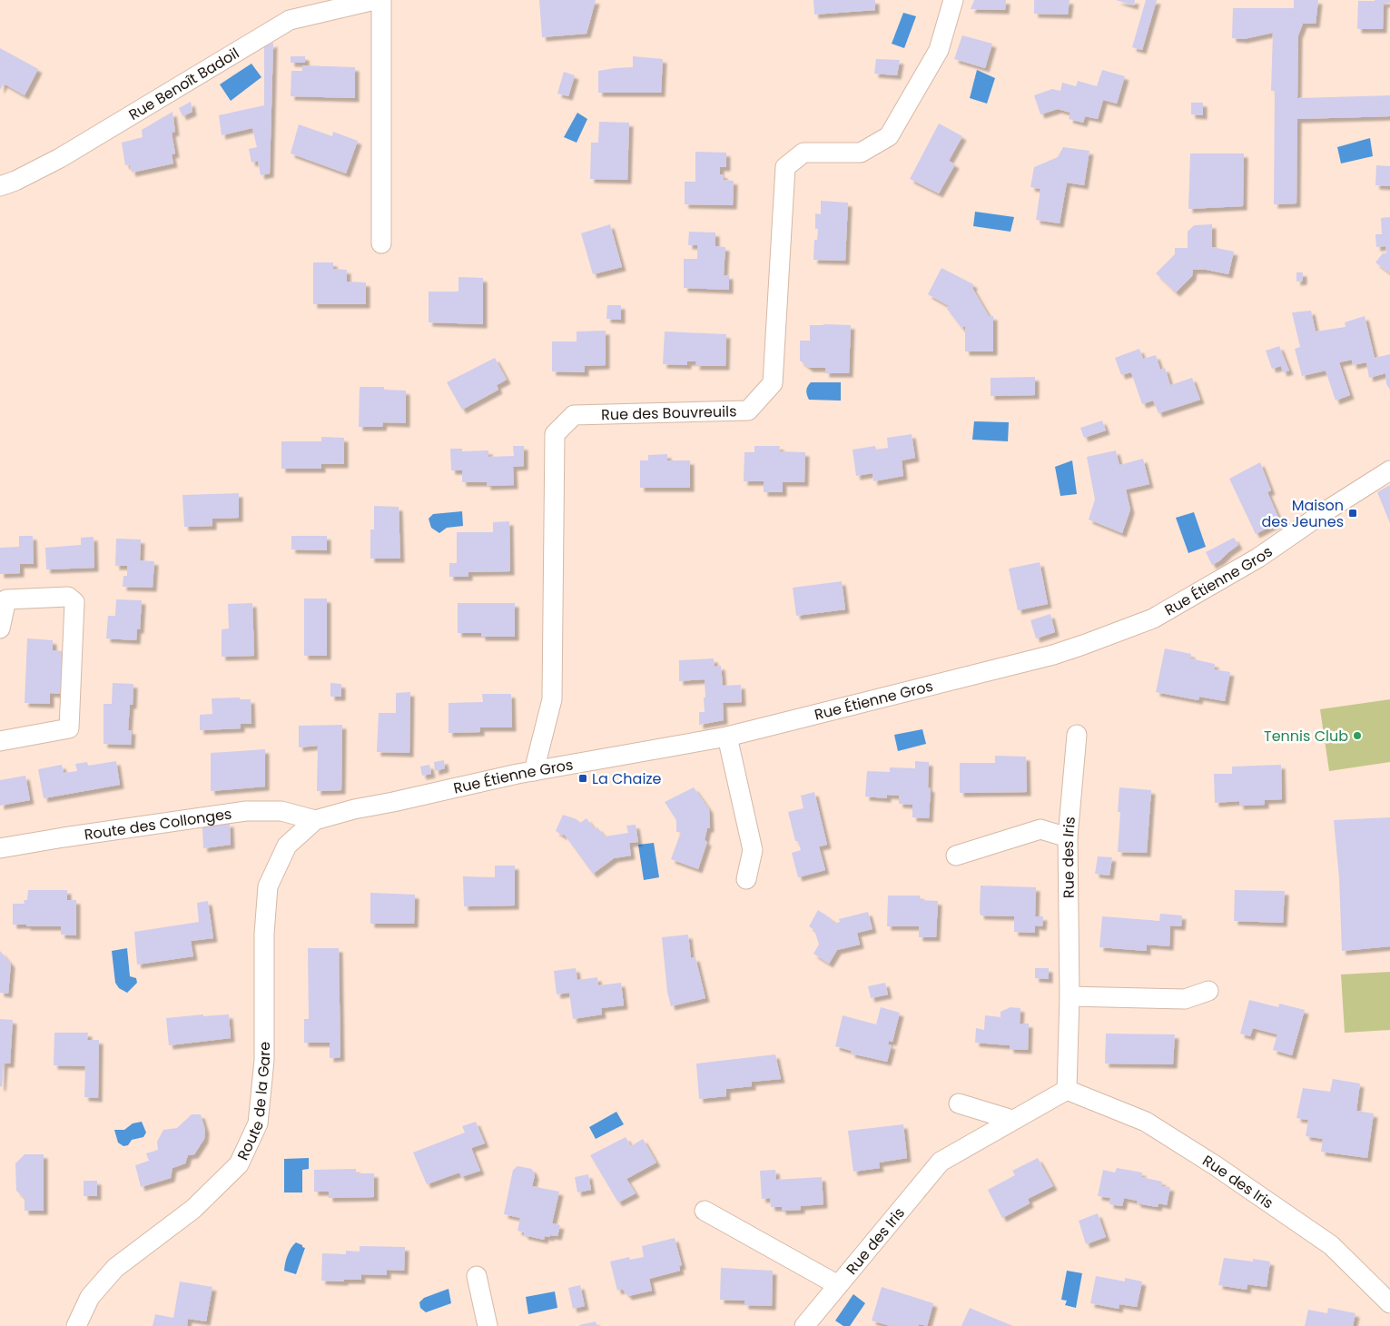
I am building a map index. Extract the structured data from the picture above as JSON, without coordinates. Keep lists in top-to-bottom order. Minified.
{"streets":{"street":["Rue Benoît Badoil","Rue des Bouvreuils","Rue Étienne Gros","Route des Collonges","Rue des Iris","Route de la Gare"]},"crossings":[["Rue des Bouvreuils","Rue Étienne Gros"],["Rue Étienne Gros","Route des Collonges"],["Rue Étienne Gros","Route de la Gare"],["Route des Collonges","Route de la Gare"]],"places":{"transit":["Maison des Jeunes","La Chaize"],"other":["Tennis Club"]}}
